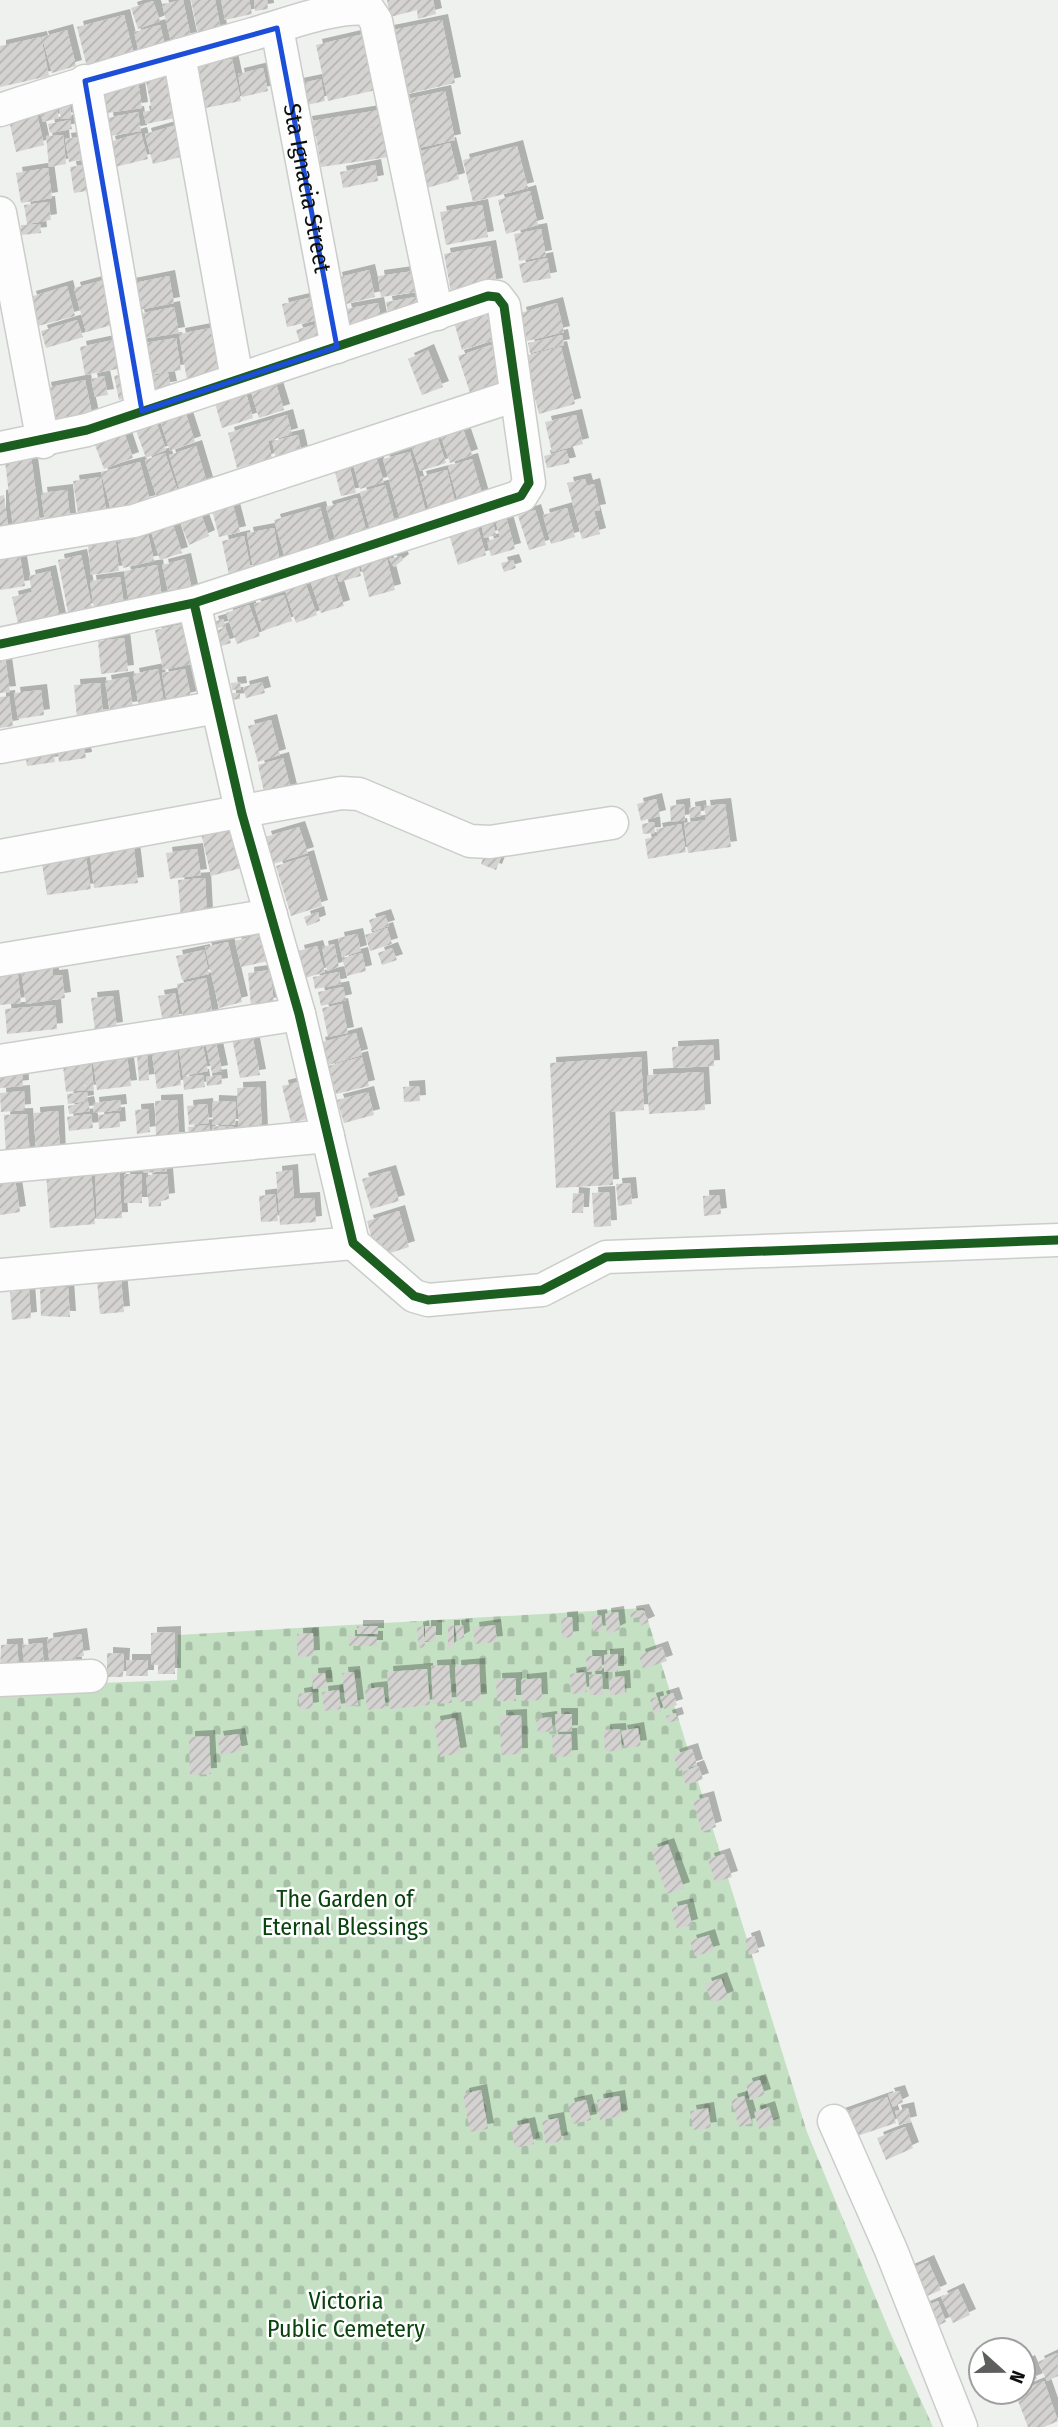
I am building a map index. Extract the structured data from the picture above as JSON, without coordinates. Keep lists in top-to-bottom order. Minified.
{"streets":{"street":["Sta Ignacia Street"]},"parks":["The Garden of Eternal Blessings","Victoria Public Cemetery"],"north":"right"}
